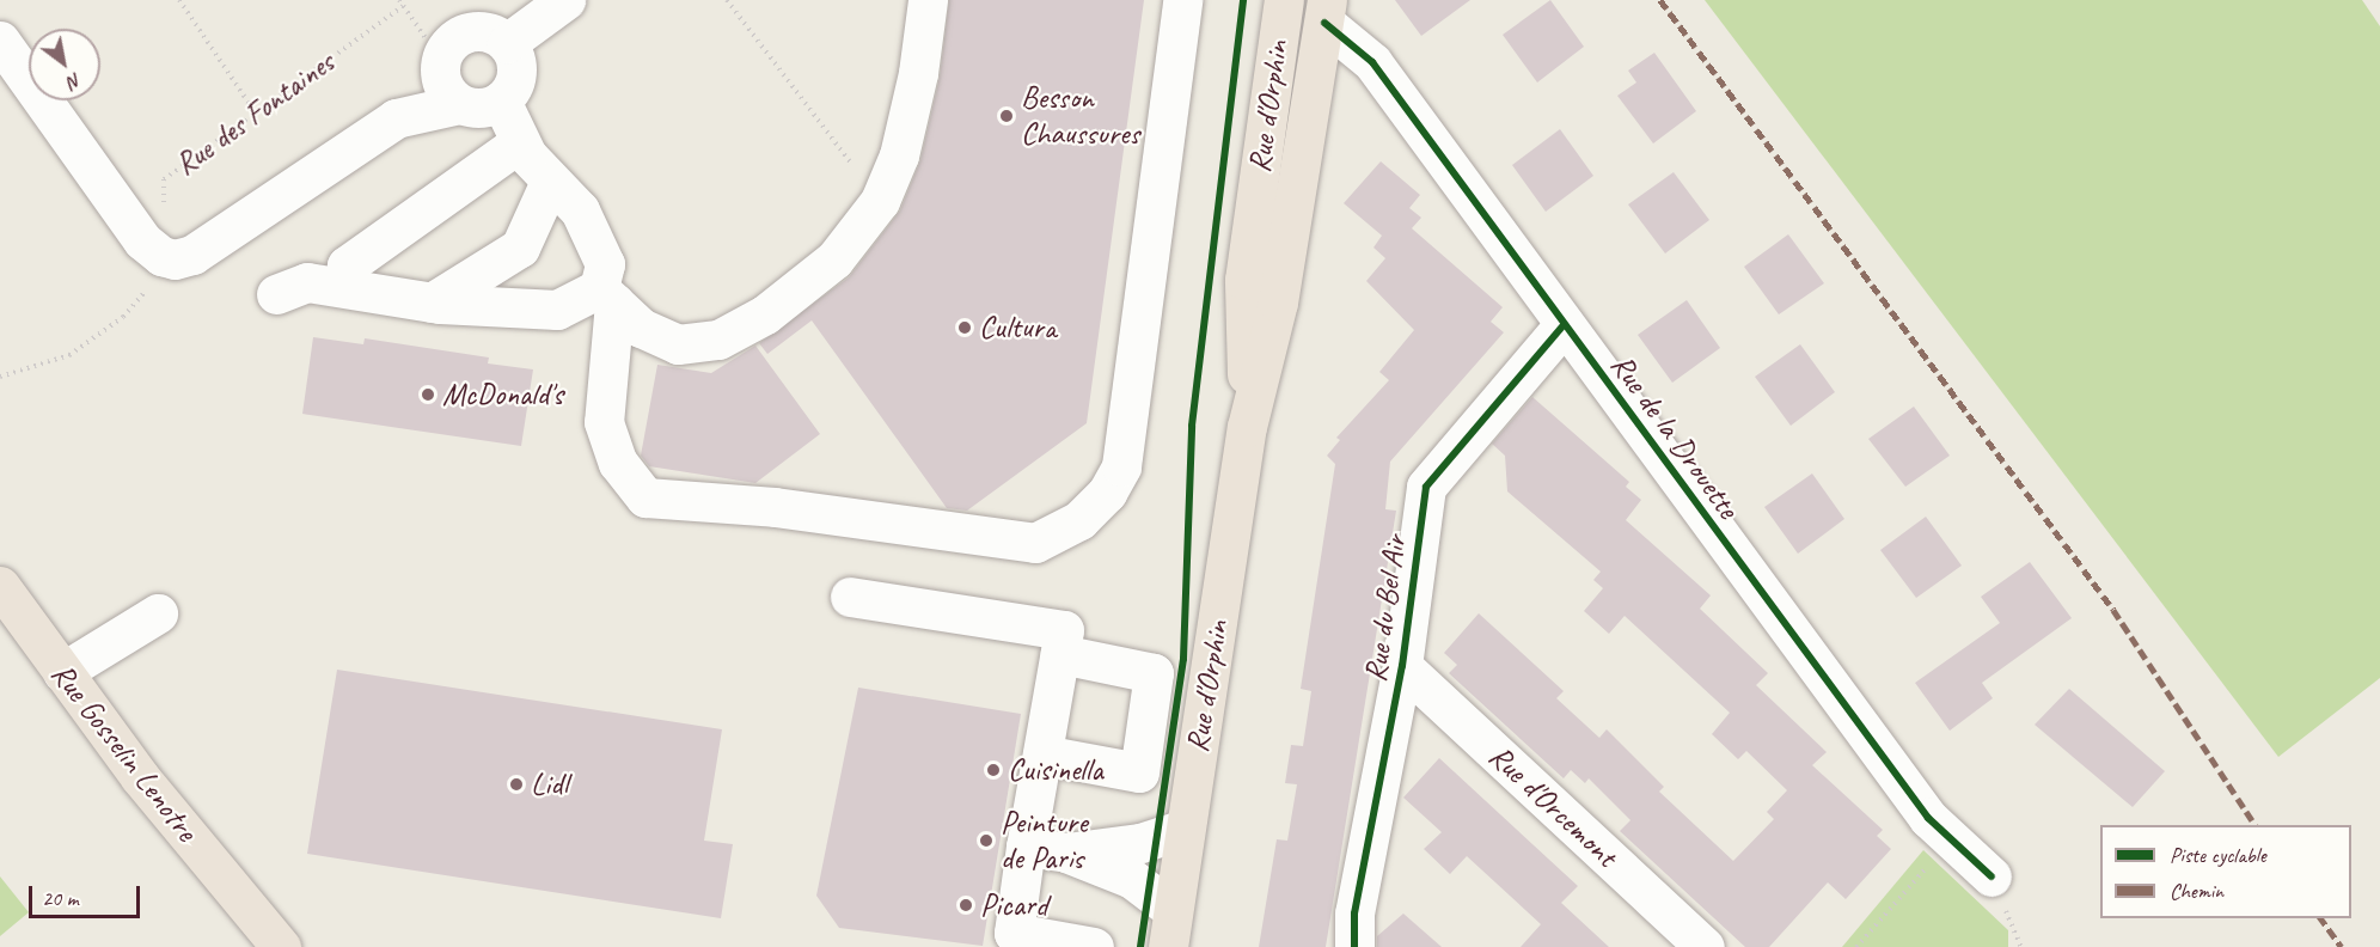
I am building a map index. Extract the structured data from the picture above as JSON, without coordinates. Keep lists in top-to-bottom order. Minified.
{"streets":{"main road":["Rue d'Orphin","Rue Gosselin Lenotre"],"street":["Rue de la Drouette","Rue du Bel Air","Rue d'Orcemont"],"path":["Rue des Fontaines"]},"crossings":[["Rue d'Orphin","Rue de la Drouette"],["Rue de la Drouette","Rue du Bel Air"],["Rue du Bel Air","Rue d'Orcemont"]],"places":["Besson Chaussures","Cultura","McDonald's","Cuisinella","Lidl","Peinture de Paris","Picard"],"legend":["Piste cyclable","Chemin"],"scale_bar":"20 m","north":"bottom right"}
